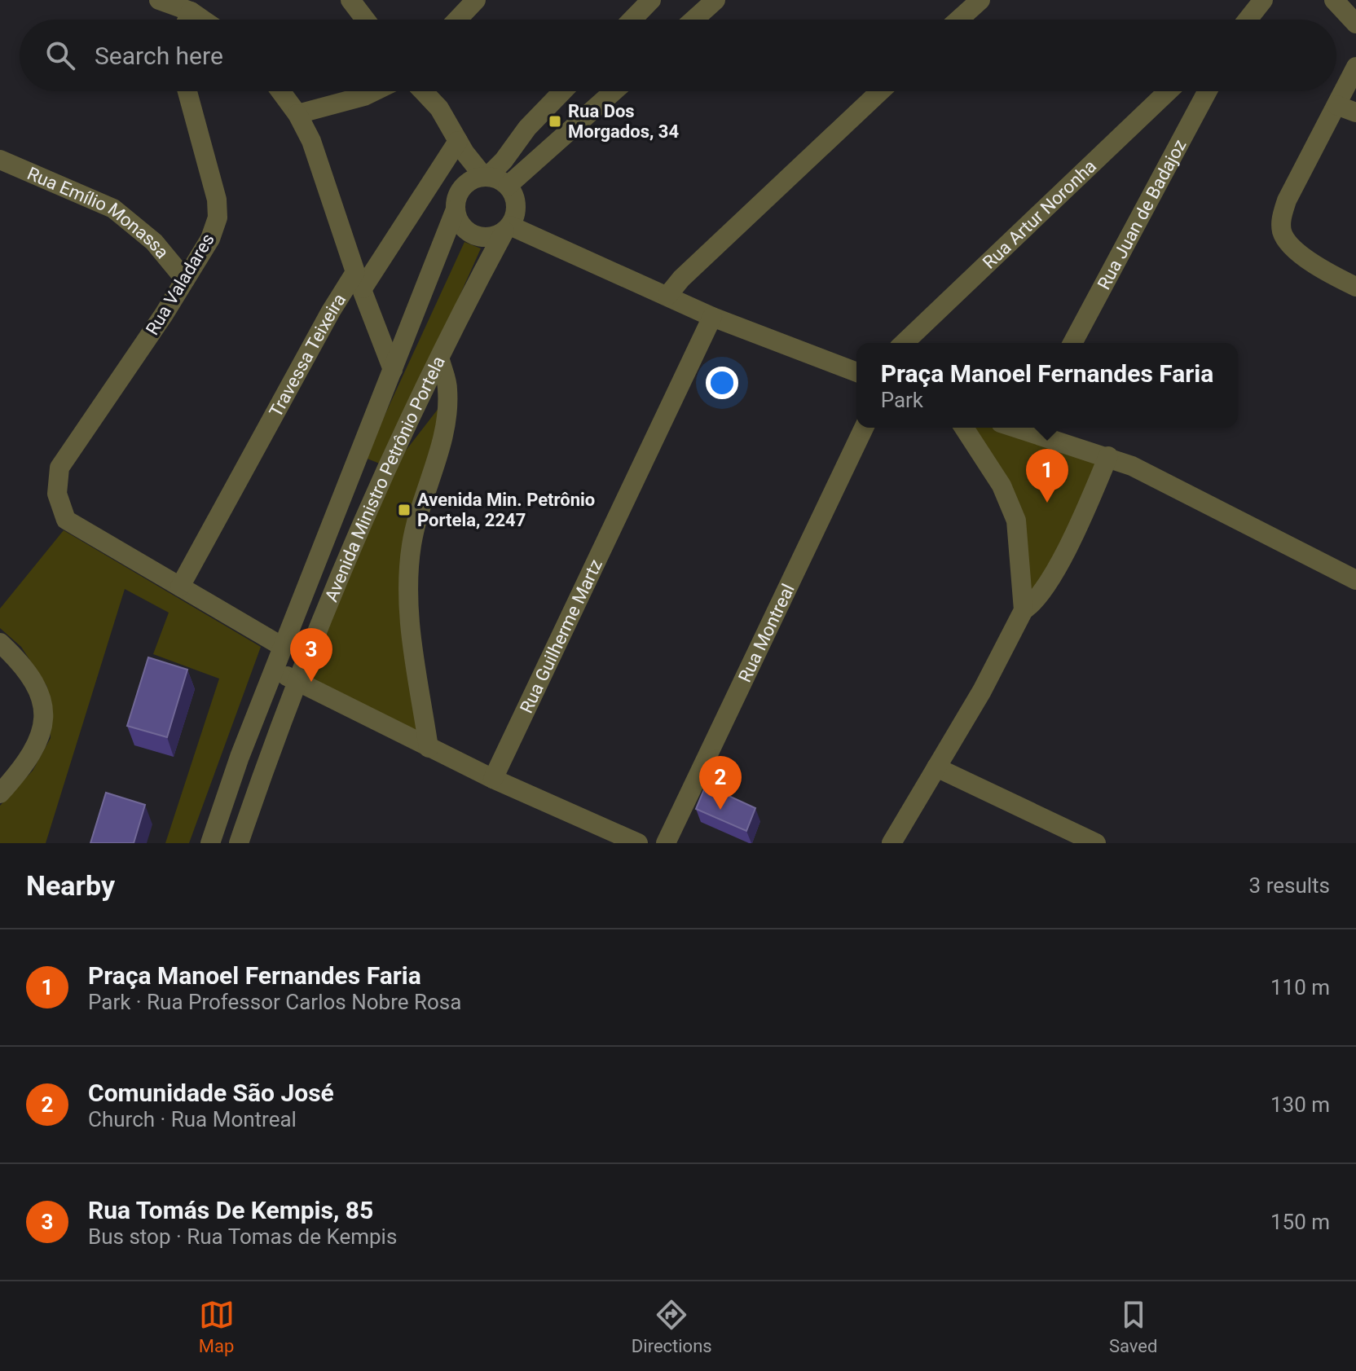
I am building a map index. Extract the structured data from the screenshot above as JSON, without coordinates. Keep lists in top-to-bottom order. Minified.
{"streets":{"street":["Rua Artur Noronha","Rua Juan de Badajoz","Rua Emílio Monassa","Rua Valadares","Travessa Teixeira","Avenida Ministro Petrônio Portela","Rua Montreal","Rua Guilherme Martz"]},"crossings":[["Rua Emílio Monassa","Rua Valadares"],["Rua Valadares","Travessa Teixeira"]],"places":{"transit":["Rua Dos Morgados, 34","Avenida Min. Petrônio Portela, 2247"]},"page":{"search":"Search here","popup":["Praça Manoel Fernandes Faria","Park"],"pins":["1","3","2"],"heading":["Nearby","3 results"],"list":[{"mark":"1","name":"Praça Manoel Fernandes Faria","note":"Park · Rua Professor Carlos Nobre Rosa","value":"110 m"},{"mark":"2","name":"Comunidade São José","note":"Church · Rua Montreal","value":"130 m"},{"mark":"3","name":"Rua Tomás De Kempis, 85","note":"Bus stop · Rua Tomas de Kempis","value":"150 m"}],"nav":["Map","Directions","Saved"]}}
